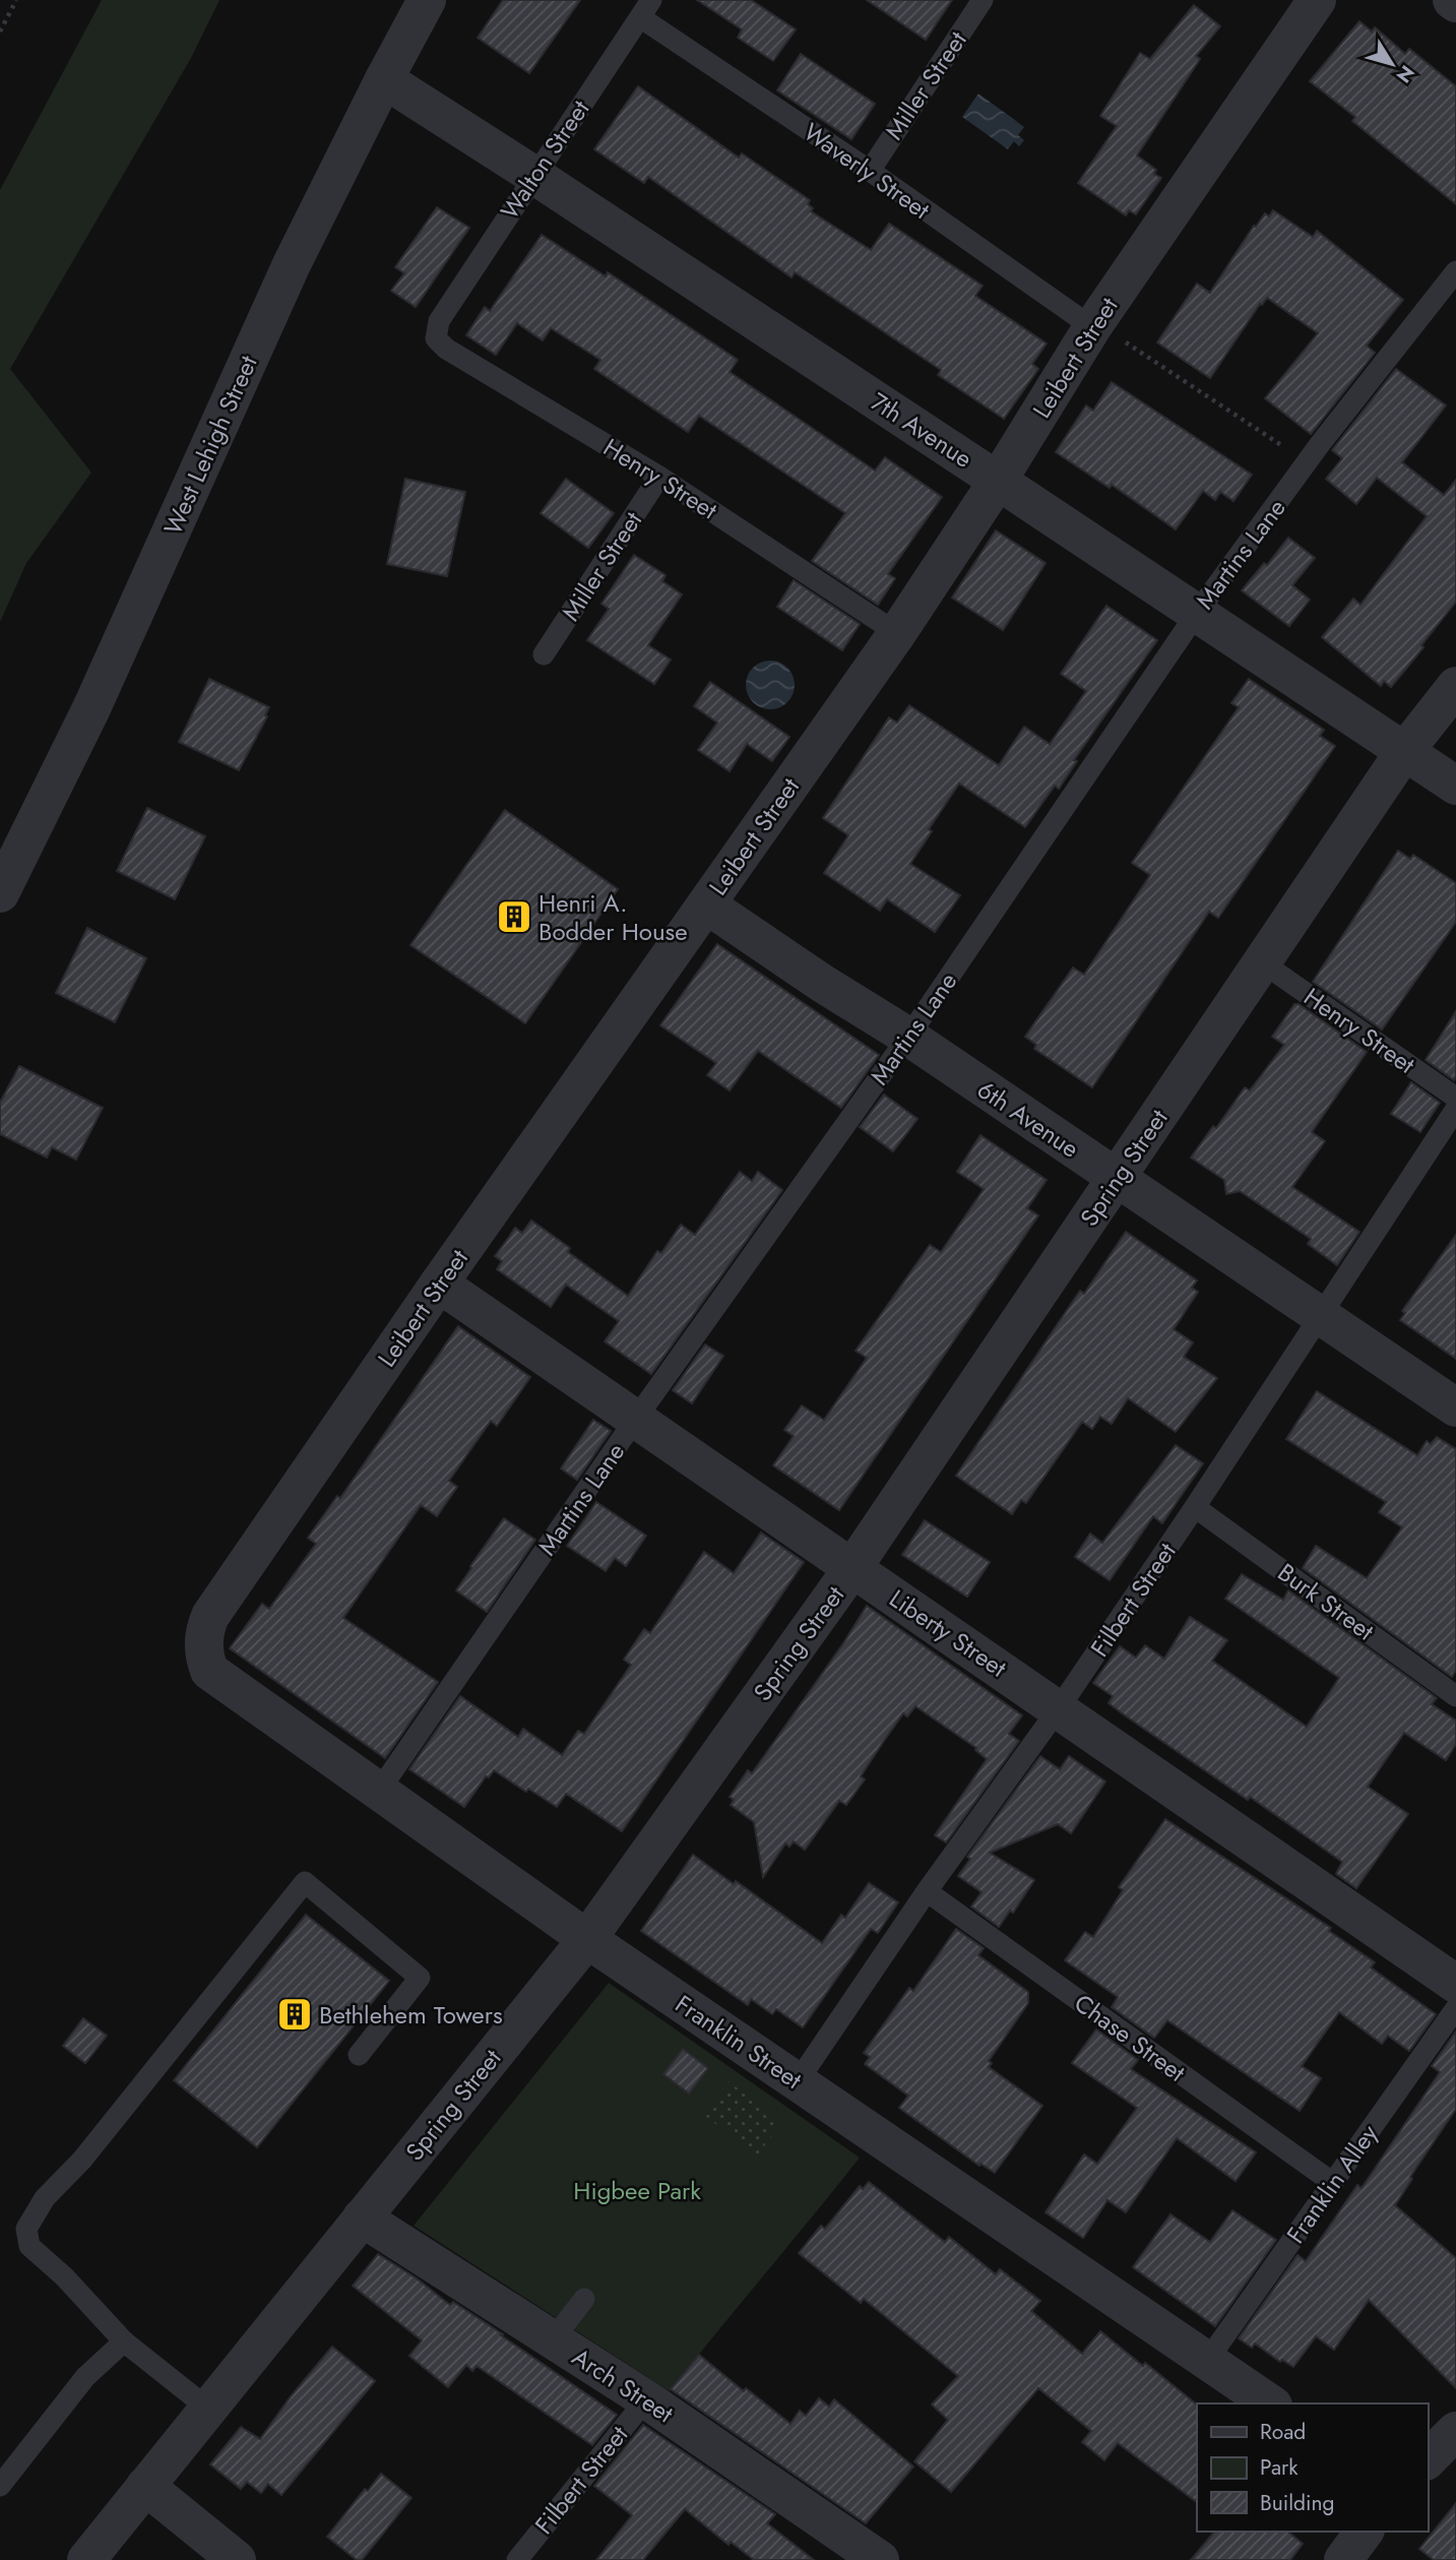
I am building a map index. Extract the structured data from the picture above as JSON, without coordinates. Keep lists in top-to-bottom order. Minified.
{"streets":{"street":["Leibert Street","7th Avenue","West Lehigh Street","6th Avenue","Spring Street","Liberty Street","Franklin Street","Arch Street"],"lane":["Miller Street","Walton Street","Waverly Street","Henry Street","Martins Lane","Filbert Street","Burk Street","Chase Street","Franklin Alley"]},"crossings":[["Miller Street","Waverly Street"],["Miller Street","Henry Street"],["Walton Street","Waverly Street"],["Walton Street","7th Avenue"],["Walton Street","Henry Street"],["Waverly Street","Leibert Street"],["Leibert Street","7th Avenue"],["Leibert Street","Henry Street"],["Leibert Street","6th Avenue"],["Leibert Street","Liberty Street"],["Leibert Street","Franklin Street"],["7th Avenue","West Lehigh Street"],["7th Avenue","Martins Lane"],["7th Avenue","Spring Street"],["Henry Street","Spring Street"],["Martins Lane","6th Avenue"],["Martins Lane","Liberty Street"],["Martins Lane","Franklin Street"],["6th Avenue","Spring Street"],["6th Avenue","Filbert Street"],["Spring Street","Liberty Street"],["Spring Street","Franklin Street"],["Spring Street","Arch Street"],["Filbert Street","Burk Street"],["Filbert Street","Liberty Street"],["Filbert Street","Chase Street"],["Filbert Street","Franklin Street"],["Filbert Street","Arch Street"],["Chase Street","Franklin Alley"],["Franklin Street","Franklin Alley"]],"parks":["Higbee Park"],"places":{"building":["Henri A. Bodder House","Bethlehem Towers"]},"legend":["Road","Park","Building"],"north":"bottom right"}
